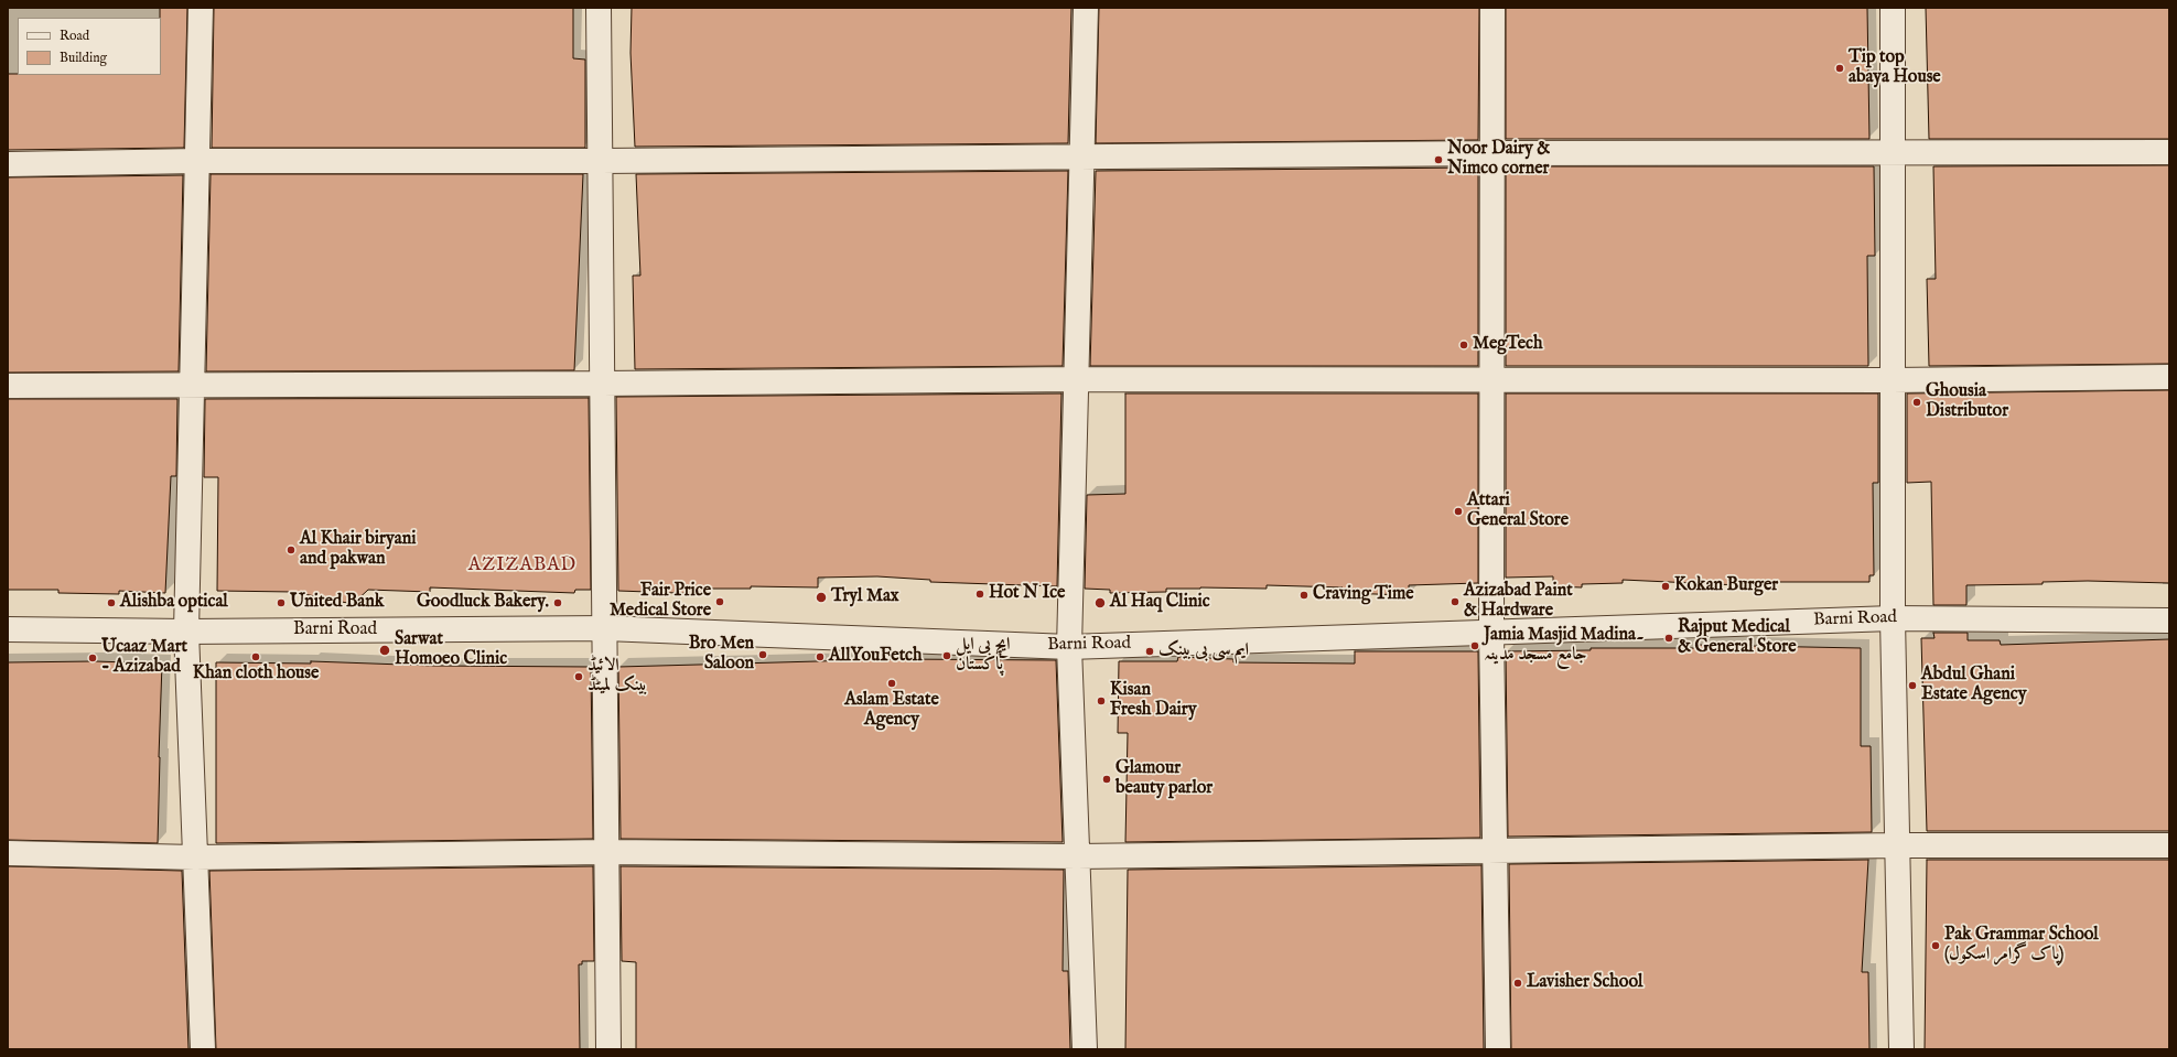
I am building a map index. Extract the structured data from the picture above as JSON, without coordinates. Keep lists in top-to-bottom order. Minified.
{"streets":{"street":["Barni Road"]},"districts":["AZIZABAD"],"places":["Tip top abaya House","Noor Dairy & Nimco corner","MegTech","Ghousia Distributor","Attari General Store","Al Khair biryani and pakwan","Kokan Burger","Hot N Ice","Craving Time","Tryl Max","Fair Price Medical Store","Azizabad Paint & Hardware","Alishba optical","United Bank","Goodluck Bakery.","Al Haq Clinic","Rajput Medical & General Store","Jamia Masjid Madina۔ جامع مسجد مدینہ","Sarwat Homoeo Clinic","ایم سی بی بینک","Bro Men Saloon","ایچ بی ایل پاکستان","Khan cloth house","AllYouFetch","Ucaaz Mart - Azizabad","الائیڈ بینک لمیٹڈ","Aslam Estate Agency","Abdul Ghani Estate Agency","Kisan Fresh Dairy","Glamour beauty parlor","Pak Grammar School (پاک گرامر اسکول)","Lavisher School"],"legend":["Road","Building"]}
